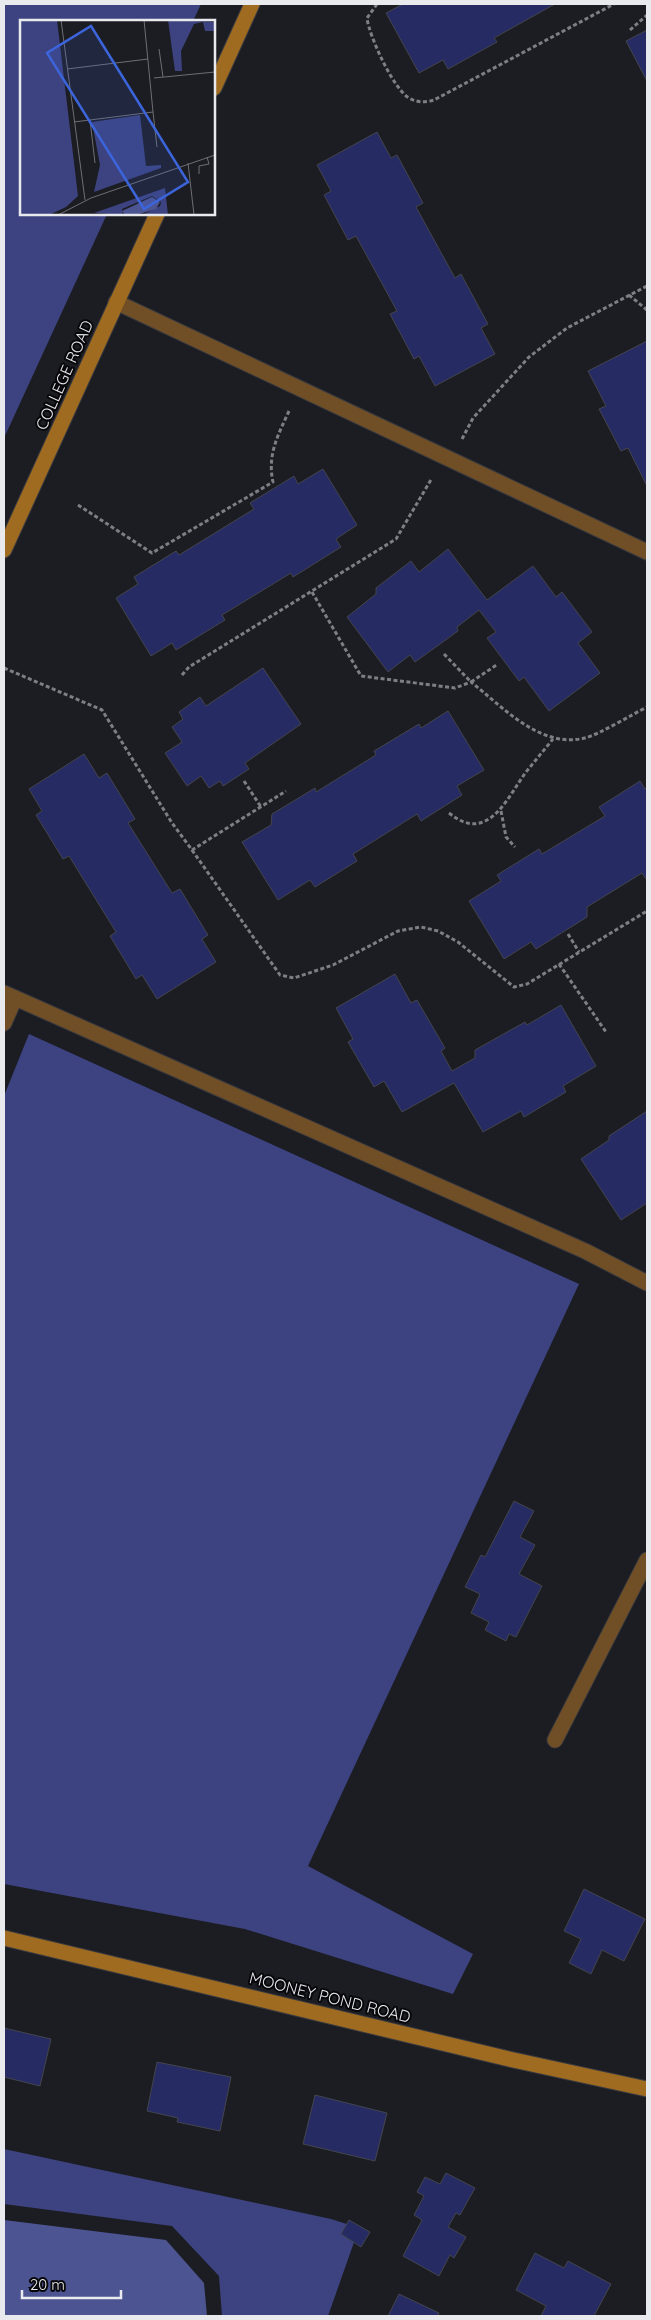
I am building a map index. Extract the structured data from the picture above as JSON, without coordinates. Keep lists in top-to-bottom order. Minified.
{"streets":{"street":["COLLEGE ROAD","MOONEY POND ROAD"]},"scale_bar":"20 m"}
